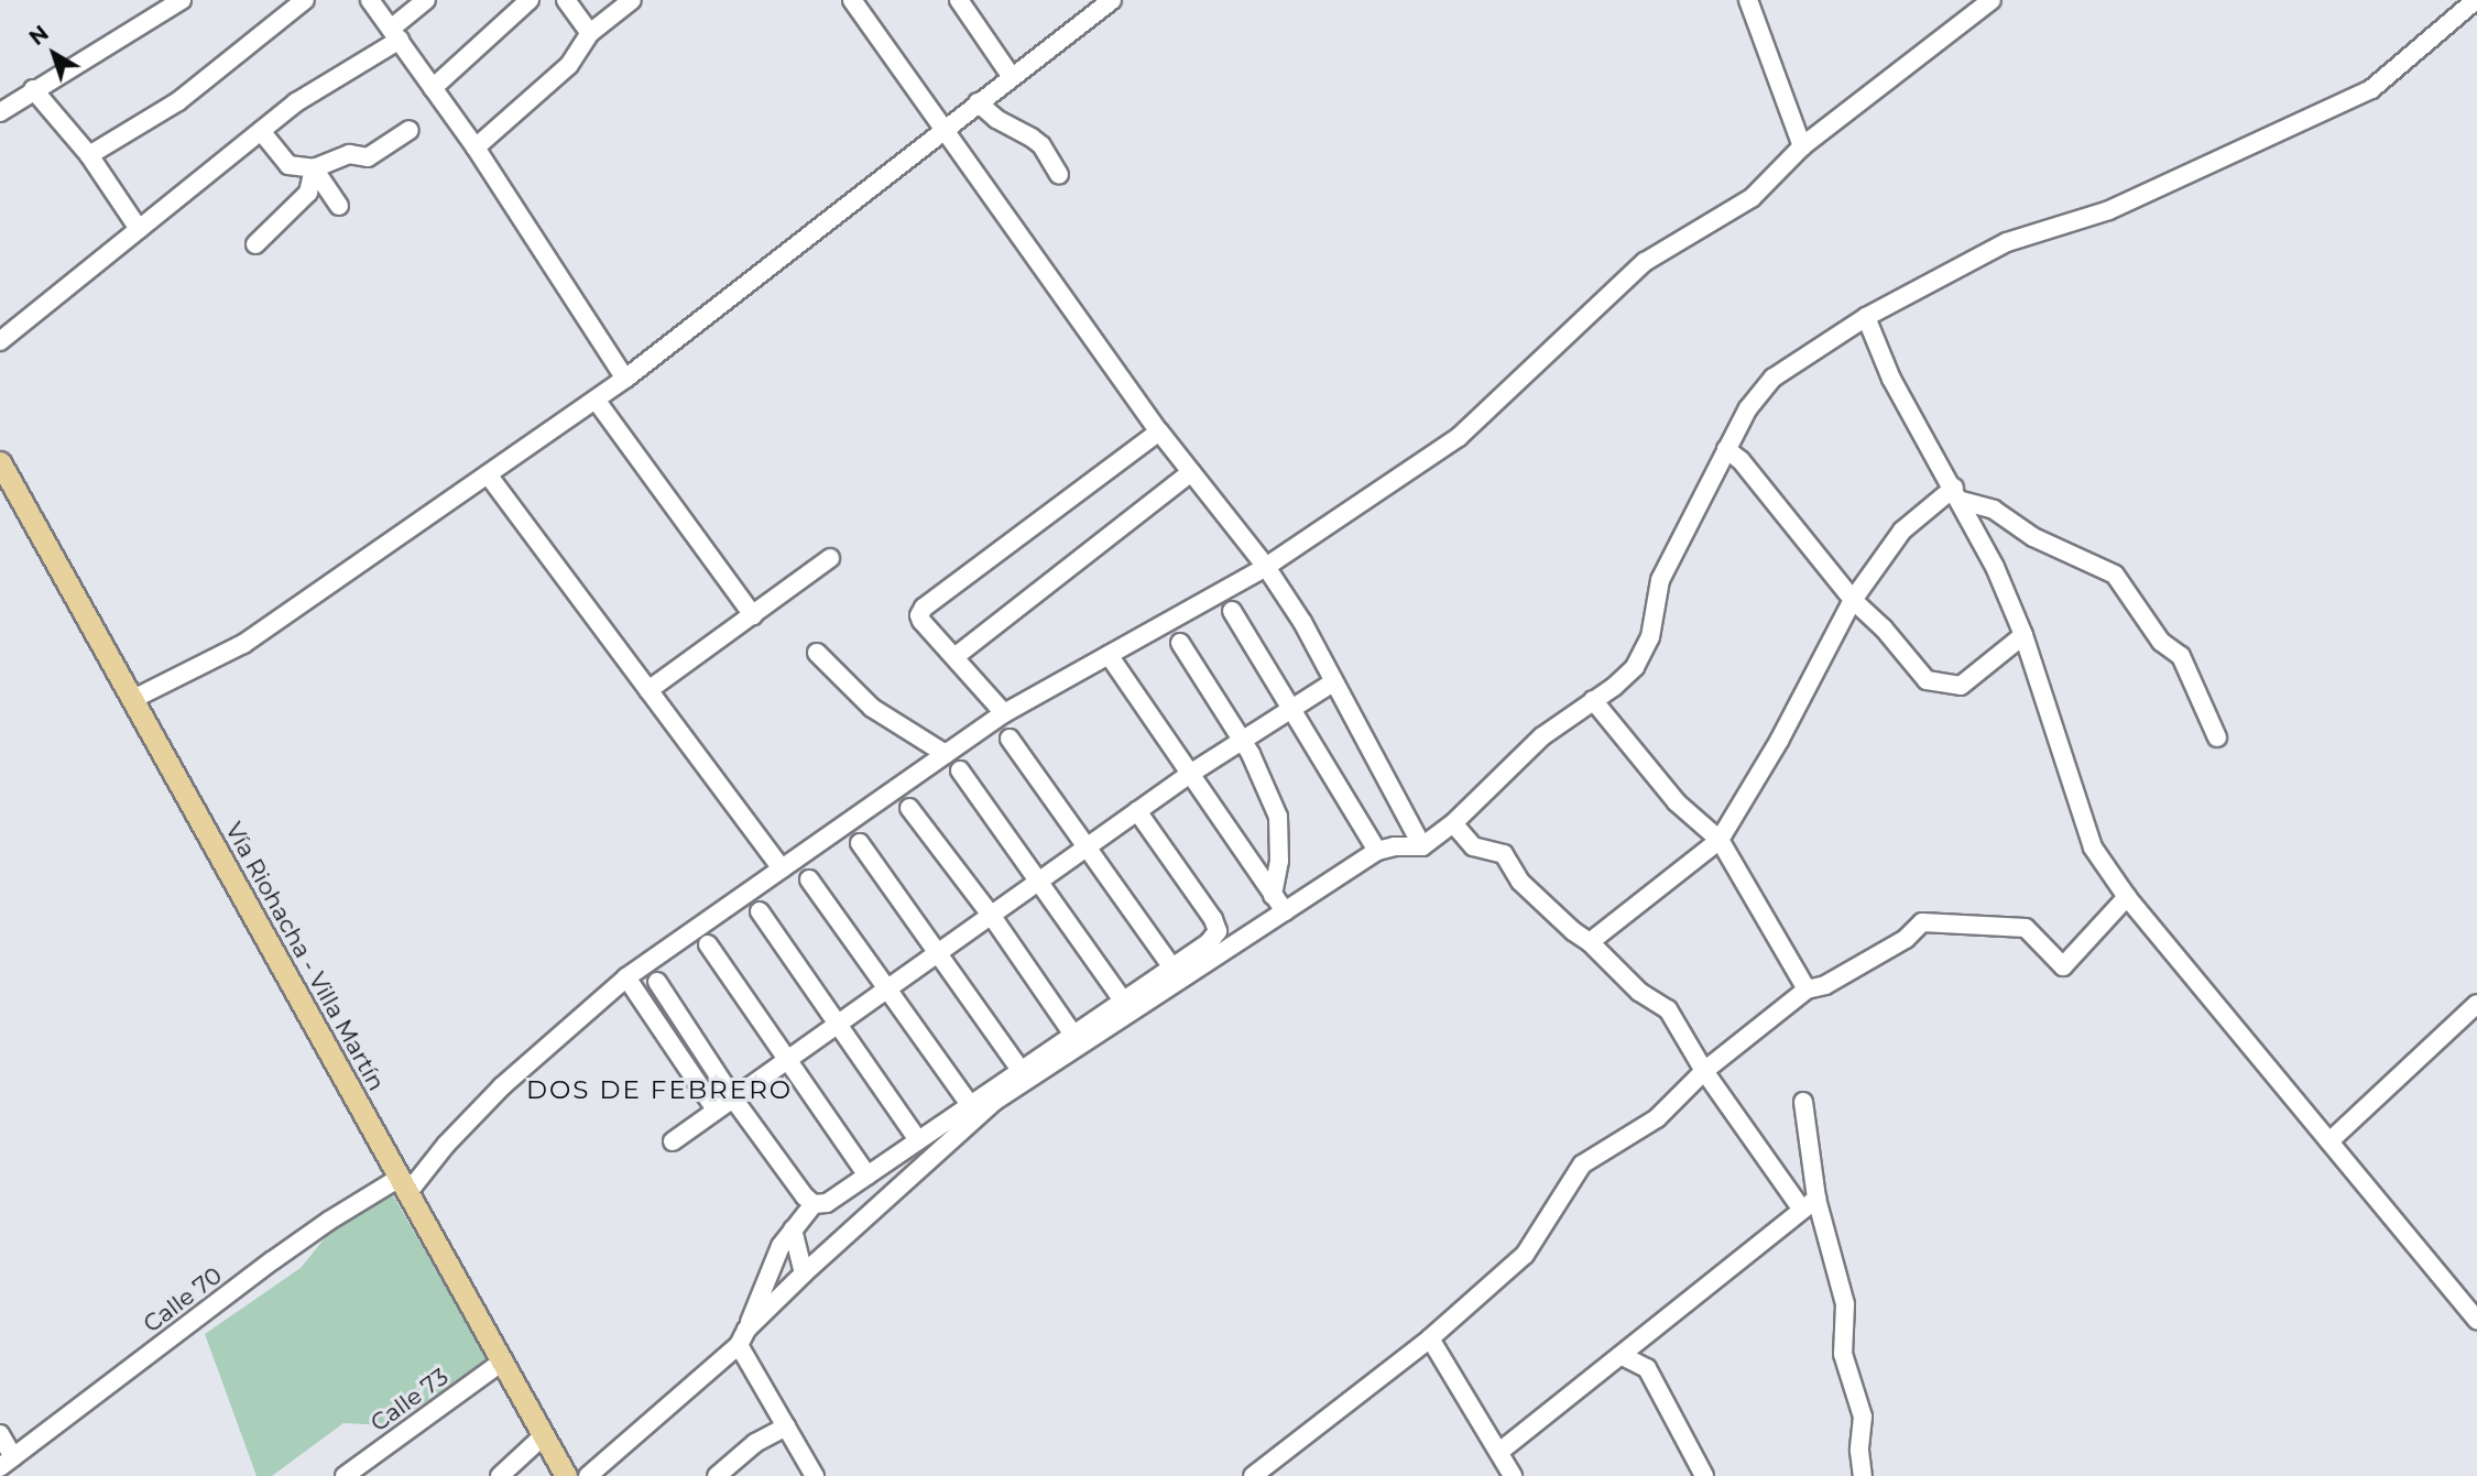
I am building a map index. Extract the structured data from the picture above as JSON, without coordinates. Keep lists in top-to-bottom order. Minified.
{"streets":{"main road":["Vía Riohacha - Villa Martín"],"street":["Calle 70","Calle 73"]},"crossings":[["Vía Riohacha - Villa Martín","Calle 70"],["Vía Riohacha - Villa Martín","Calle 73"]],"districts":["DOS DE FEBRERO"],"north":"top left"}
